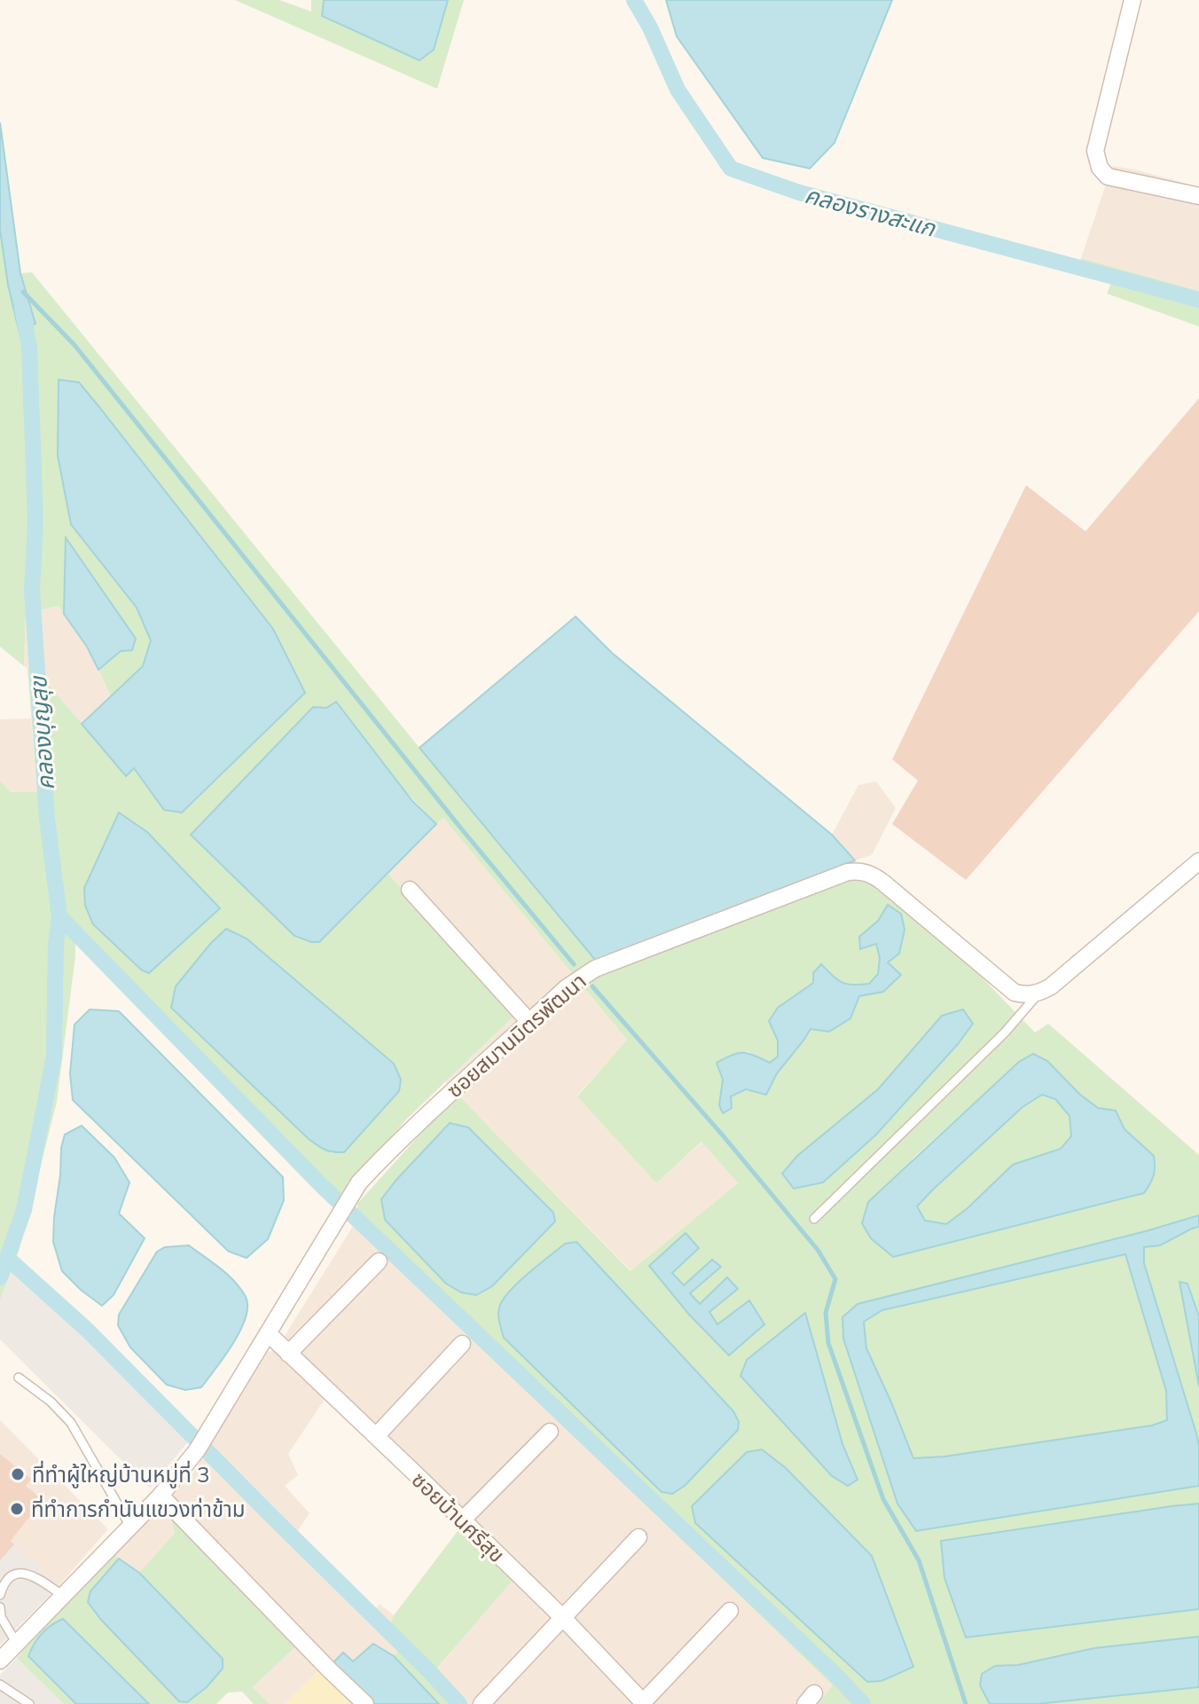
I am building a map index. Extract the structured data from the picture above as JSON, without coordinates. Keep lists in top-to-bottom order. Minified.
{"streets":{"street":["ซอยสมานมิตรพัฒนา","ซอยบ้านศรีสุข"]},"crossings":[["ซอยสมานมิตรพัฒนา","ซอยบ้านศรีสุข"]],"water":["คลองรางสะแก","คลองบุญสุข"],"places":["ที่ทำผู้ใหญ่บ้านหมู่ที่ 3","ที่ทำการกำนันแขวงท่าข้าม"]}
